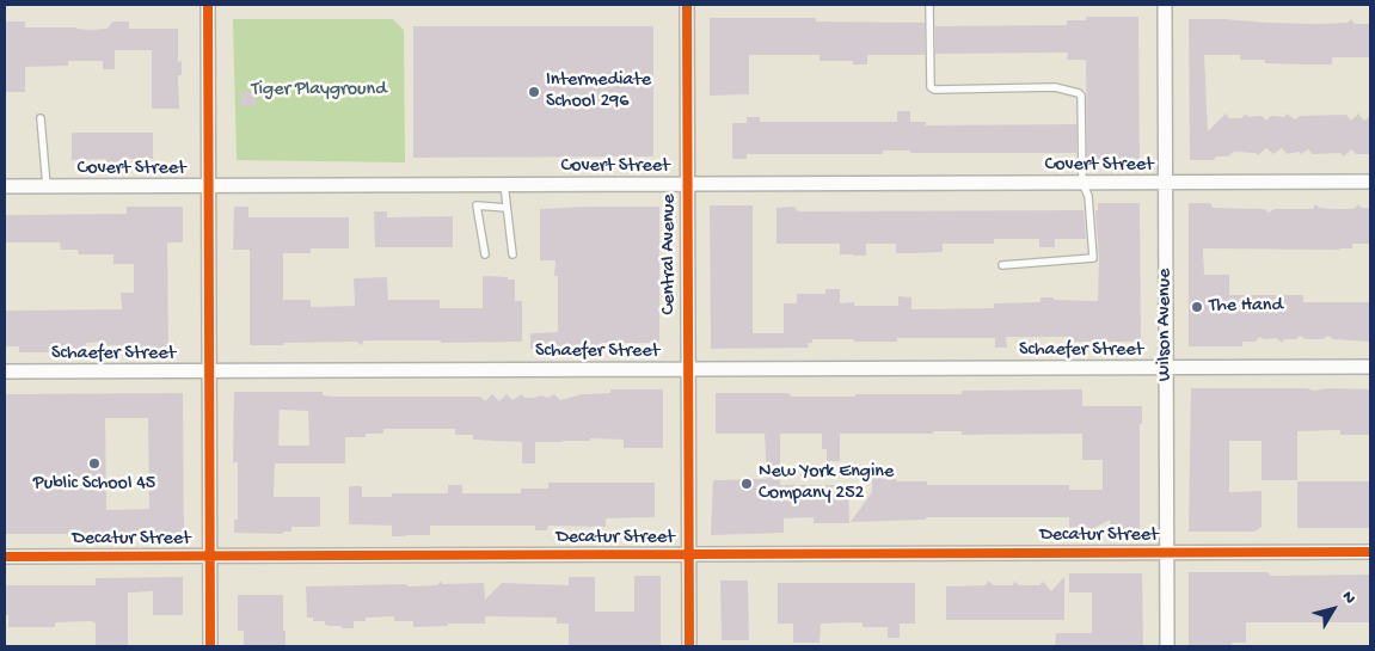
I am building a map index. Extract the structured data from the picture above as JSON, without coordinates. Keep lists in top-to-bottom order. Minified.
{"streets":{"street":["Covert Street","Central Avenue","Wilson Avenue","Schaefer Street","Decatur Street"]},"crossings":[["Covert Street","Central Avenue"],["Covert Street","Wilson Avenue"],["Central Avenue","Schaefer Street"],["Central Avenue","Decatur Street"],["Wilson Avenue","Schaefer Street"],["Wilson Avenue","Decatur Street"]],"parks":["Tiger Playground"],"places":["Intermediate School 296","The Hand","Public School 45","New York Engine Company 252"],"north":"top right"}
